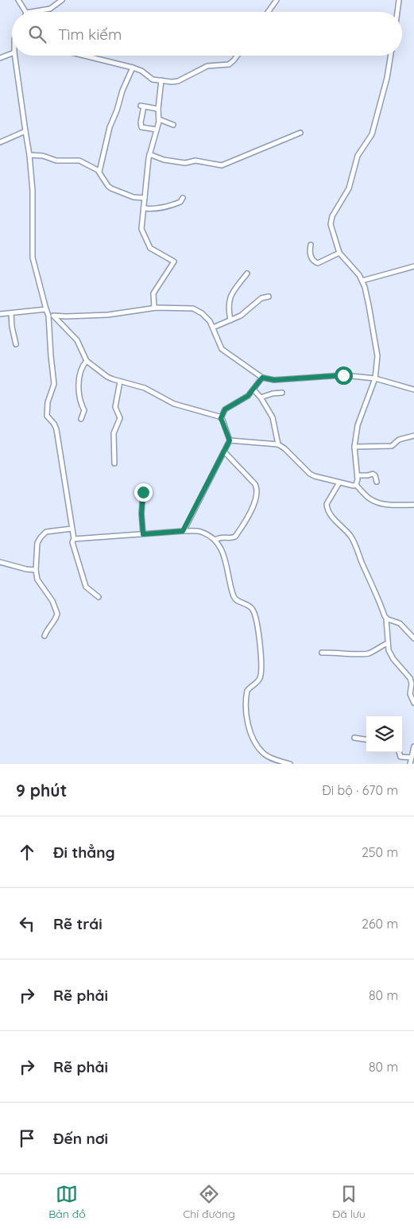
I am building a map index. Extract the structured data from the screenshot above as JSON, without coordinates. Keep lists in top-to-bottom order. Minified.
{"page":{"search":"Tìm kiếm","heading":["9 phút","Đi bộ · 670 m"],"list":[["Đi thẳng","250 m"],["Rẽ trái","260 m"],["Rẽ phải","80 m"],["Rẽ phải","80 m"],"Đến nơi"],"nav":["Bản đồ","Chỉ đường","Đã lưu"]}}
